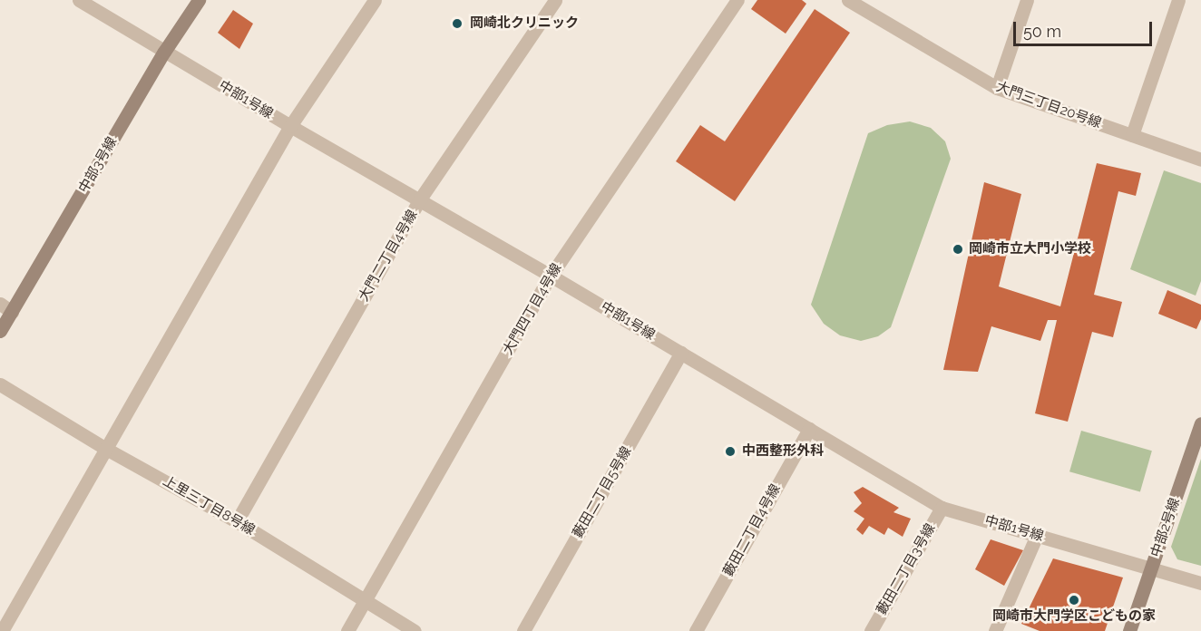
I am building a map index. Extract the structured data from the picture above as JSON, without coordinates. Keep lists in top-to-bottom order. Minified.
{"streets":{"street":["中部1号線","大門三丁目20号線","中部3号線","大門二丁目4号線","大門四丁目4号線","藪田二丁目5号線","上里三丁目8号線","中部2号線","藪田二丁目4号線","藪田二丁目3号線"]},"crossings":[["中部1号線","中部3号線"],["中部1号線","大門二丁目4号線"],["中部1号線","大門四丁目4号線"],["中部1号線","藪田二丁目5号線"],["中部1号線","中部2号線"],["中部1号線","藪田二丁目4号線"],["中部1号線","藪田二丁目3号線"],["大門二丁目4号線","上里三丁目8号線"],["大門四丁目4号線","上里三丁目8号線"]],"places":["岡崎北クリニック","岡崎市立大門小学校","中西整形外科","岡崎市大門学区こどもの家"],"scale_bar":"50 m"}
